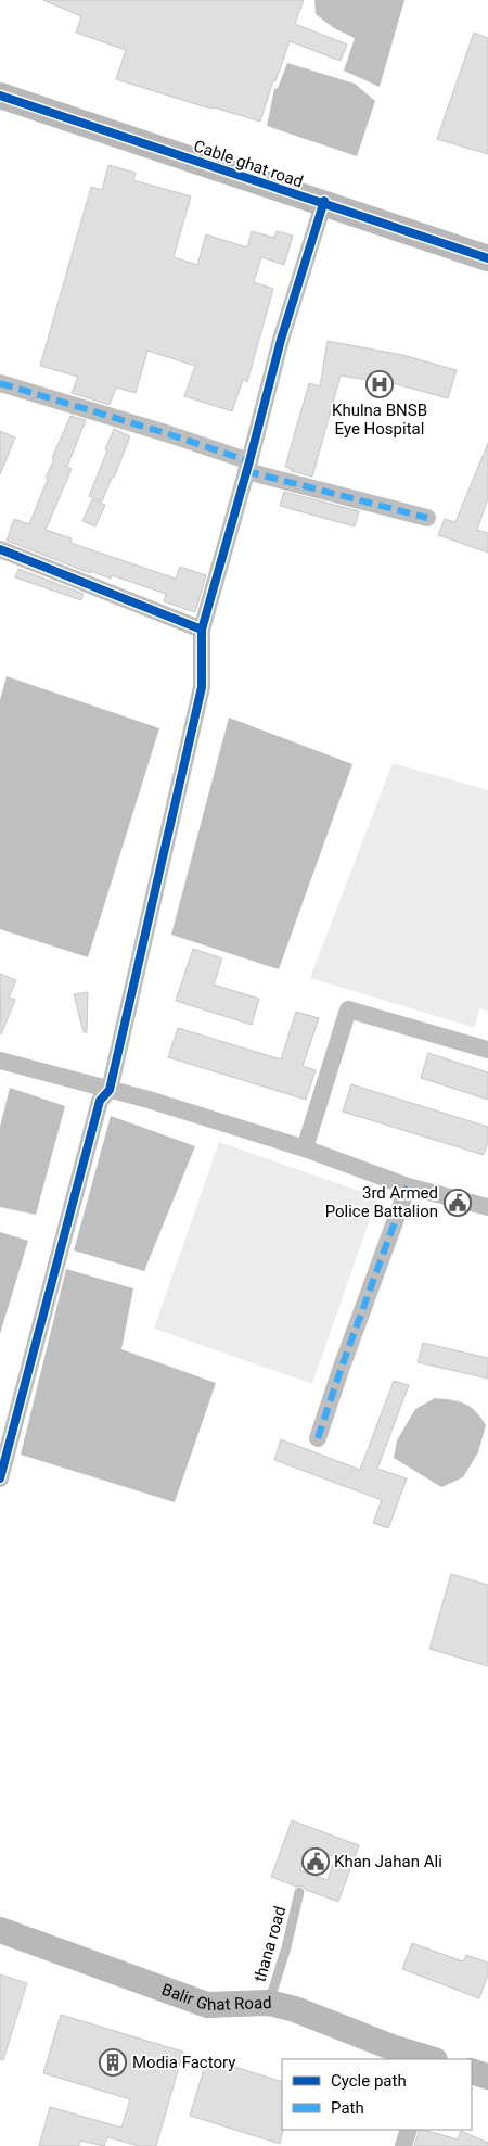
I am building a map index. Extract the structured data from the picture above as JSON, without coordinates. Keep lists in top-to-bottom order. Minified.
{"streets":{"street":["Cable ghat road","Balir Ghat Road"],"lane":["thana road"]},"crossings":[["thana road","Balir Ghat Road"]],"places":{"hospital":["Khulna BNSB Eye Hospital"],"public building":["3rd Armed Police Battalion","Khan Jahan Ali"],"building":["Modia Factory"]},"legend":["Cycle path","Path"]}
